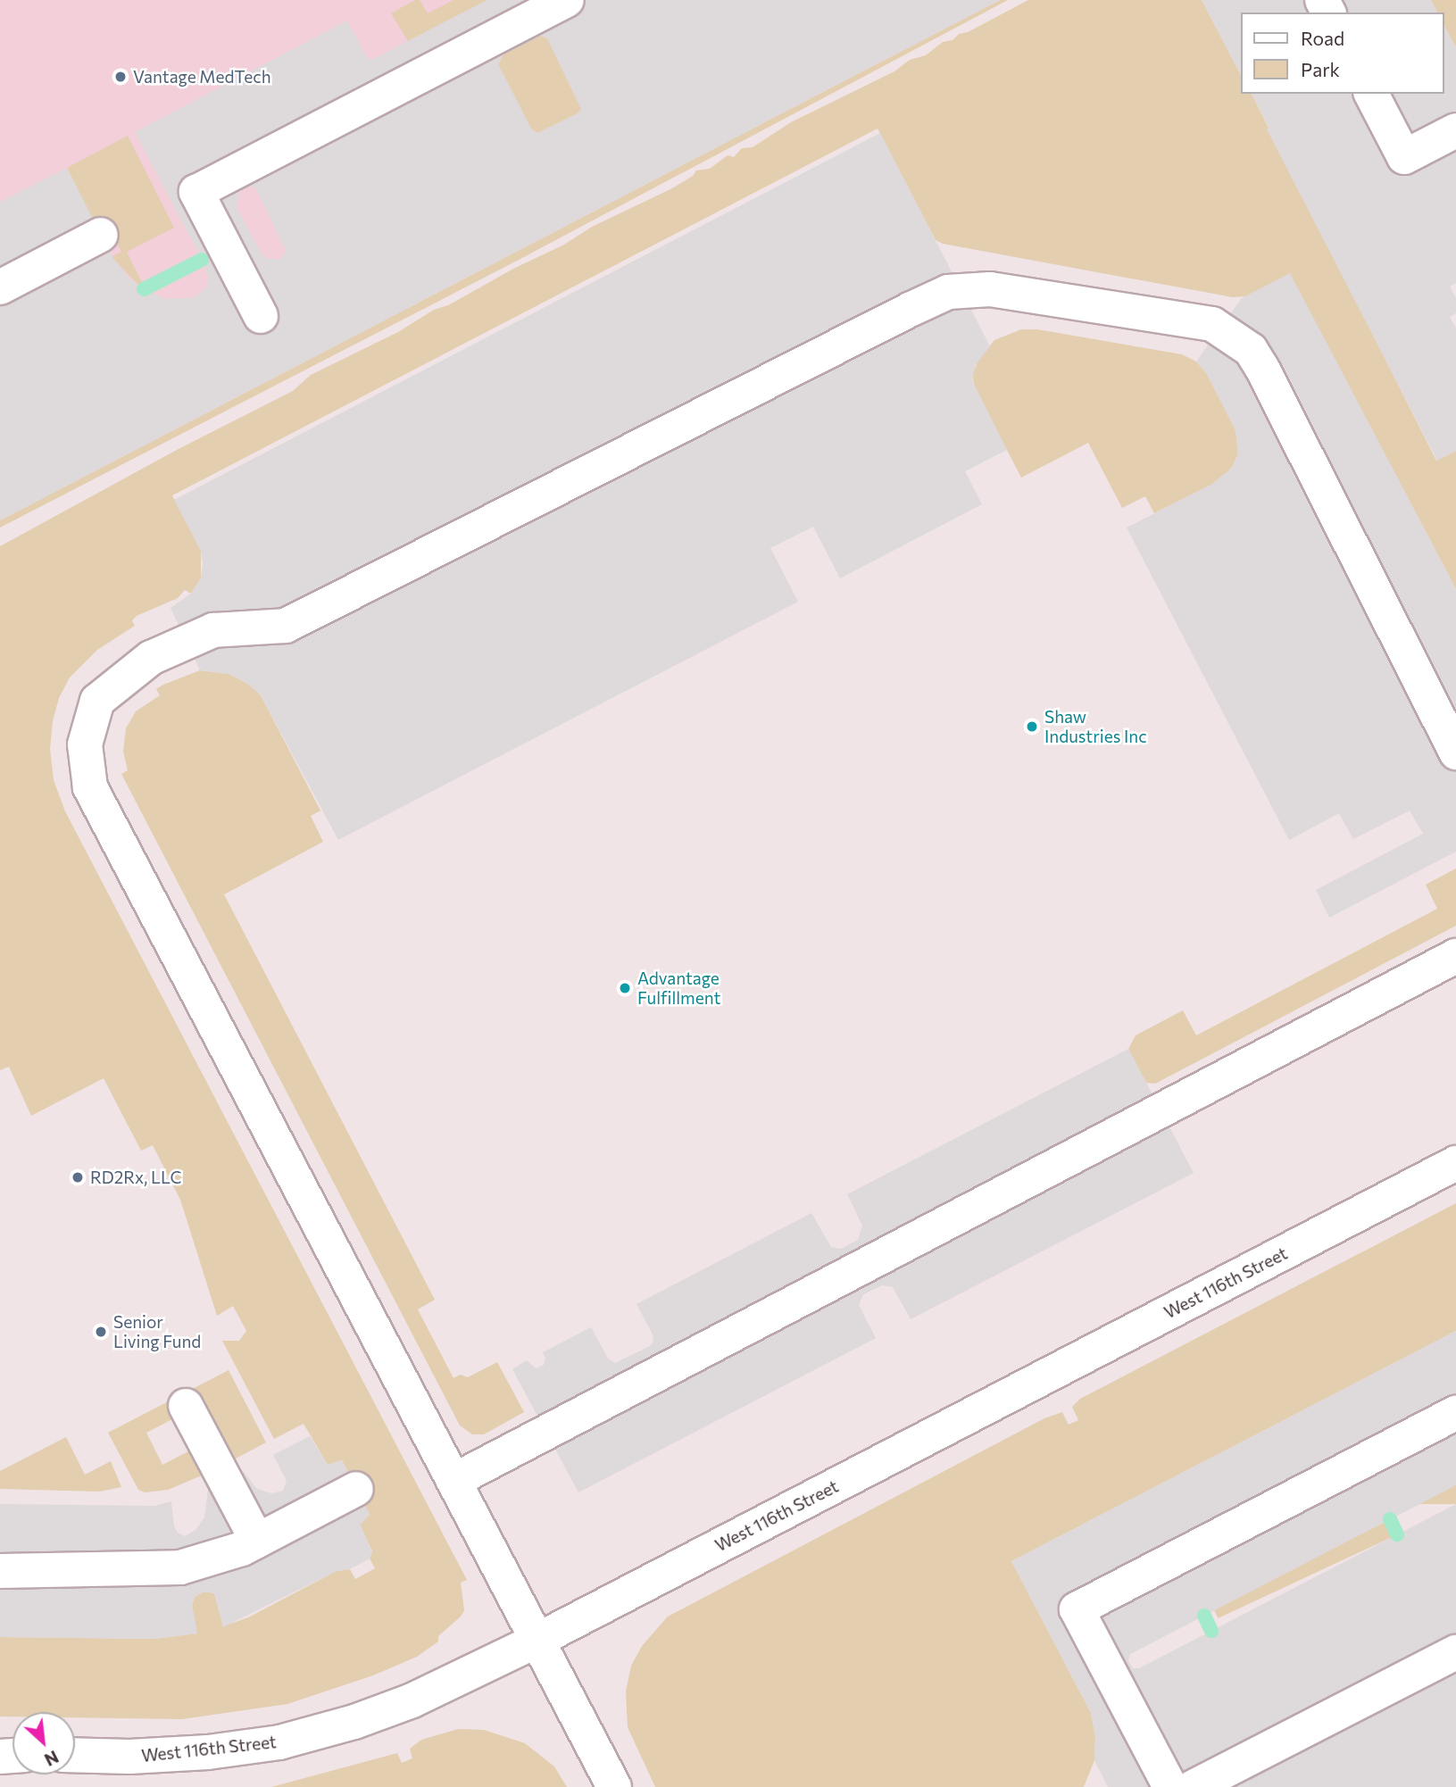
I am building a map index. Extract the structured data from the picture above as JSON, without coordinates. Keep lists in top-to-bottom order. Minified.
{"streets":{"street":["West 116th Street"]},"places":["Vantage MedTech","Shaw Industries Inc","Advantage Fulfillment","RD2Rx, LLC","Senior Living Fund"],"legend":["Road","Park"],"north":"bottom right"}
